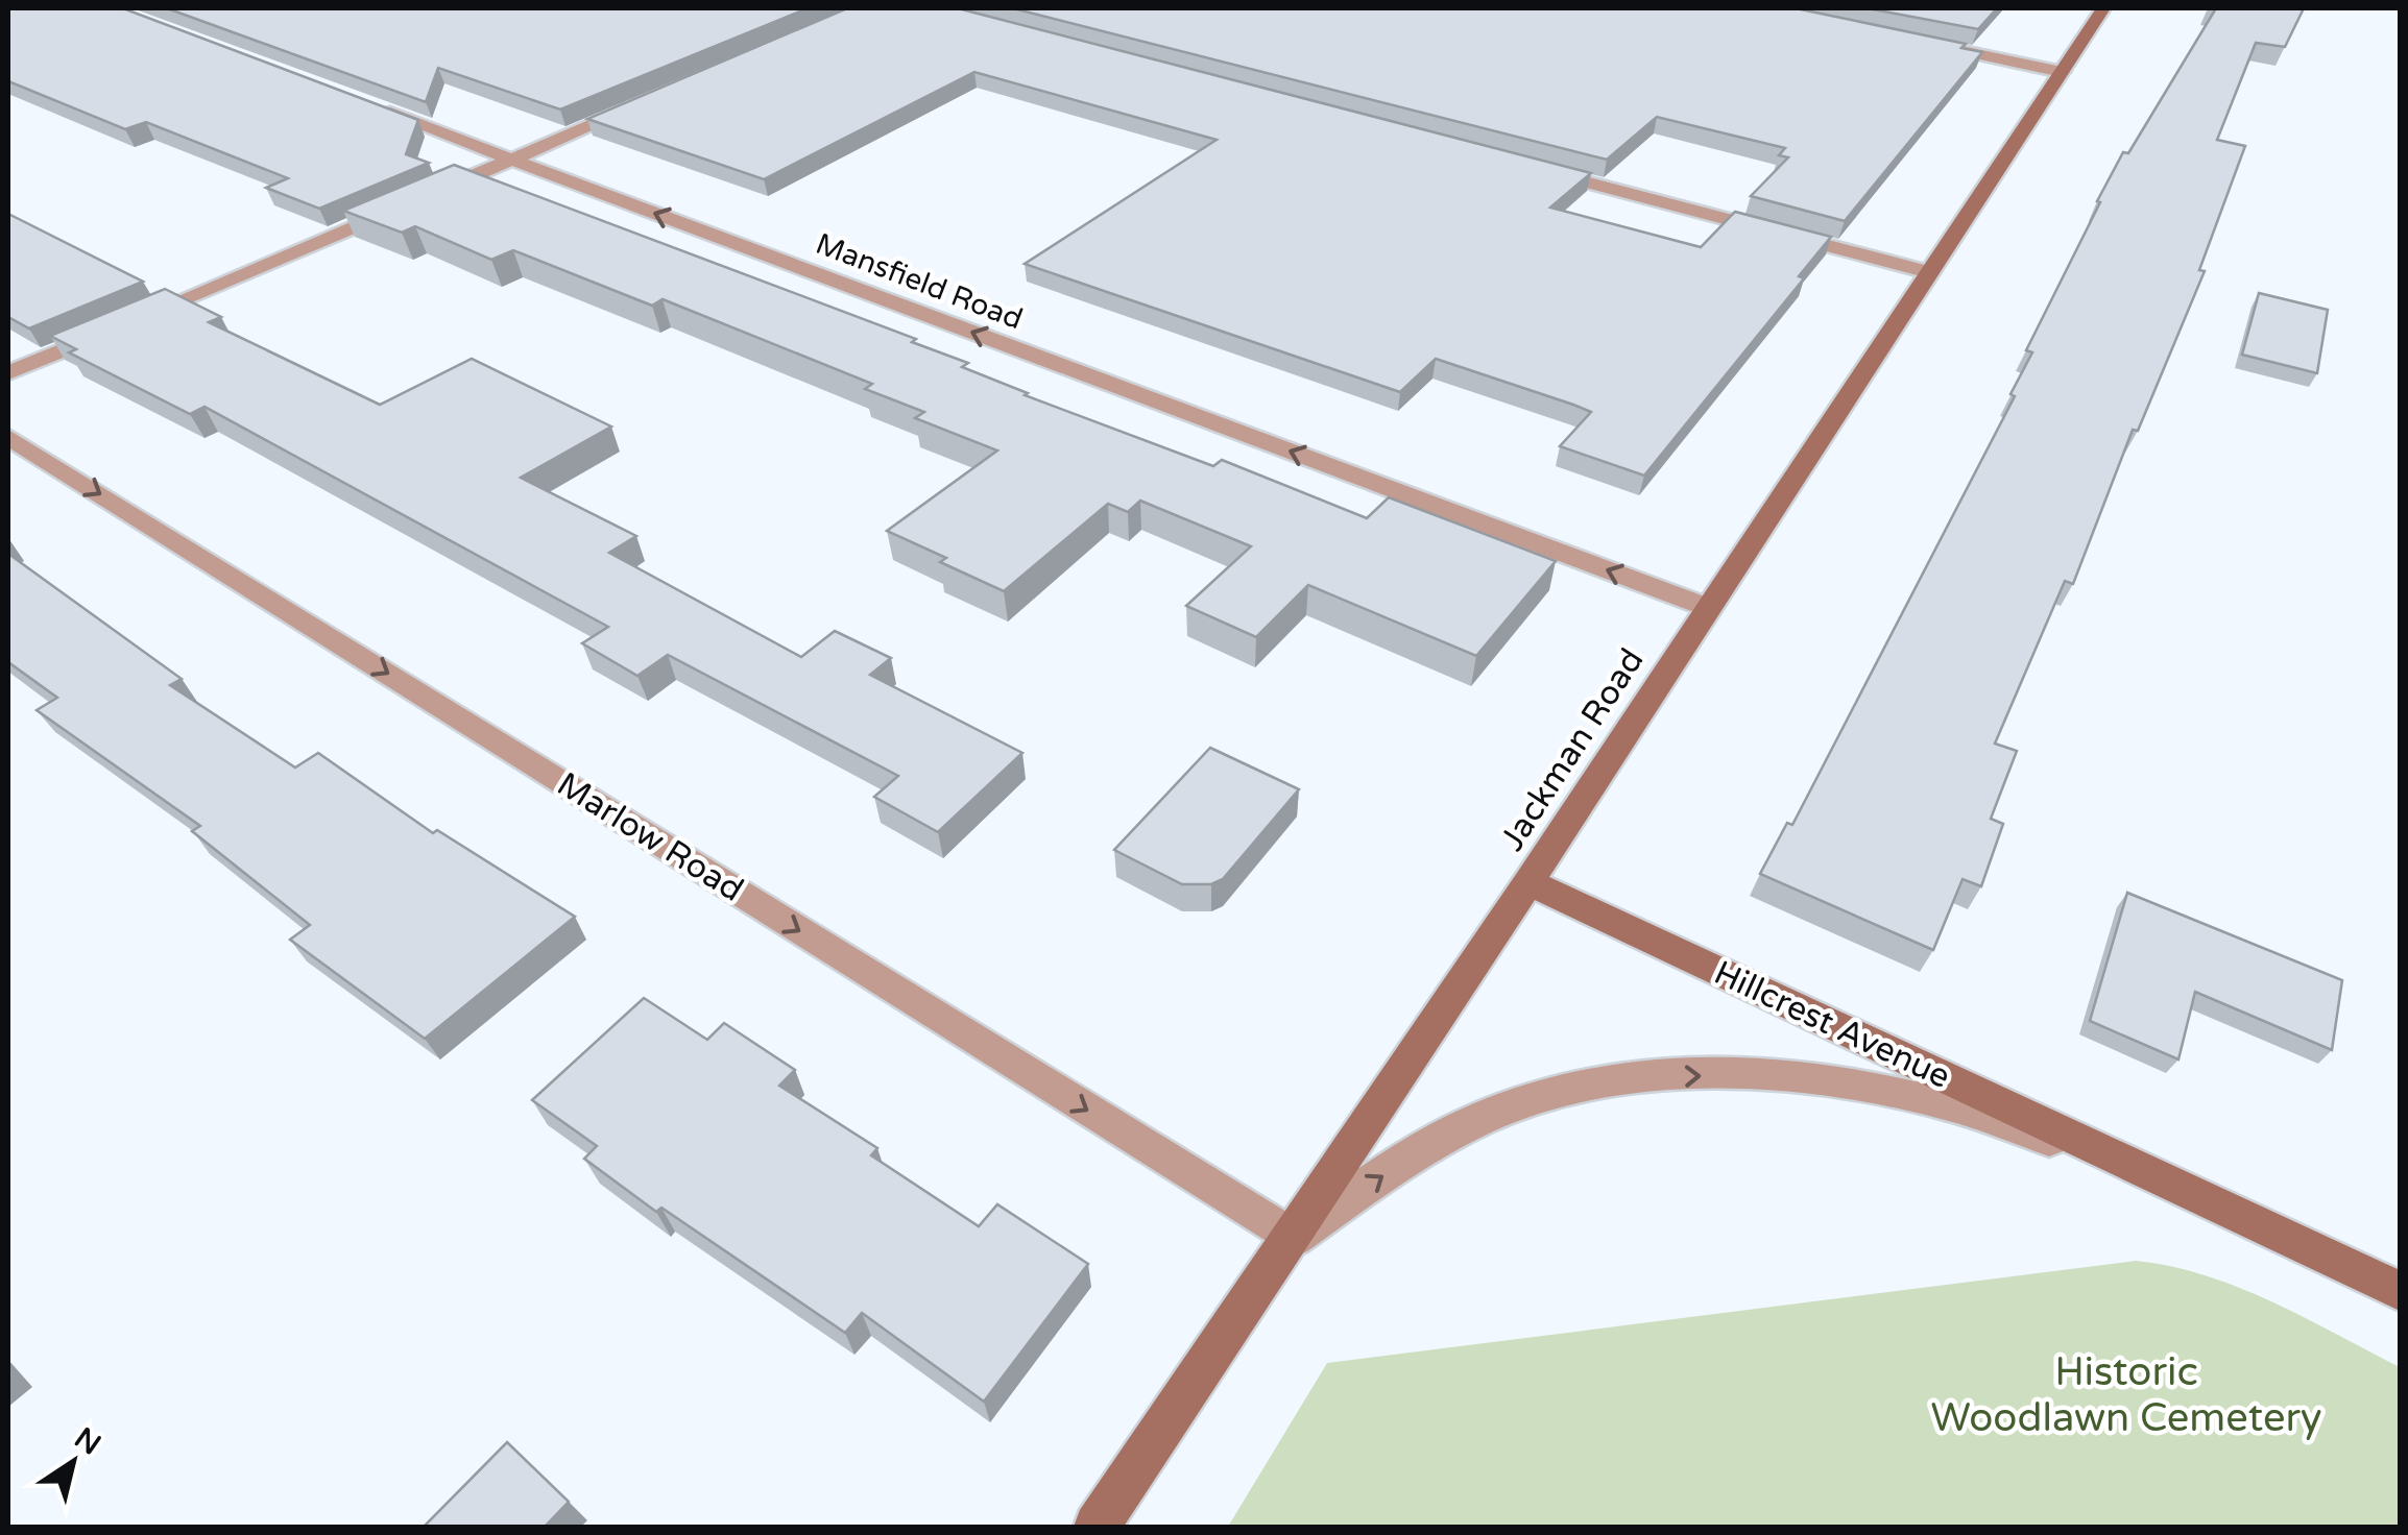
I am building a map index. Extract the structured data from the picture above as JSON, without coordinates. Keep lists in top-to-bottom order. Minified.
{"streets":{"street":["Mansfield Road","Jackman Road","Marlow Road","Hillcrest Avenue"]},"crossings":[["Mansfield Road","Jackman Road"],["Jackman Road","Marlow Road"],["Jackman Road","Hillcrest Avenue"],["Marlow Road","Hillcrest Avenue"]],"one_way":["Mansfield Road","Marlow Road","Hillcrest Avenue"],"parks":["Historic Woodlawn Cemetery"],"north":"top right"}
